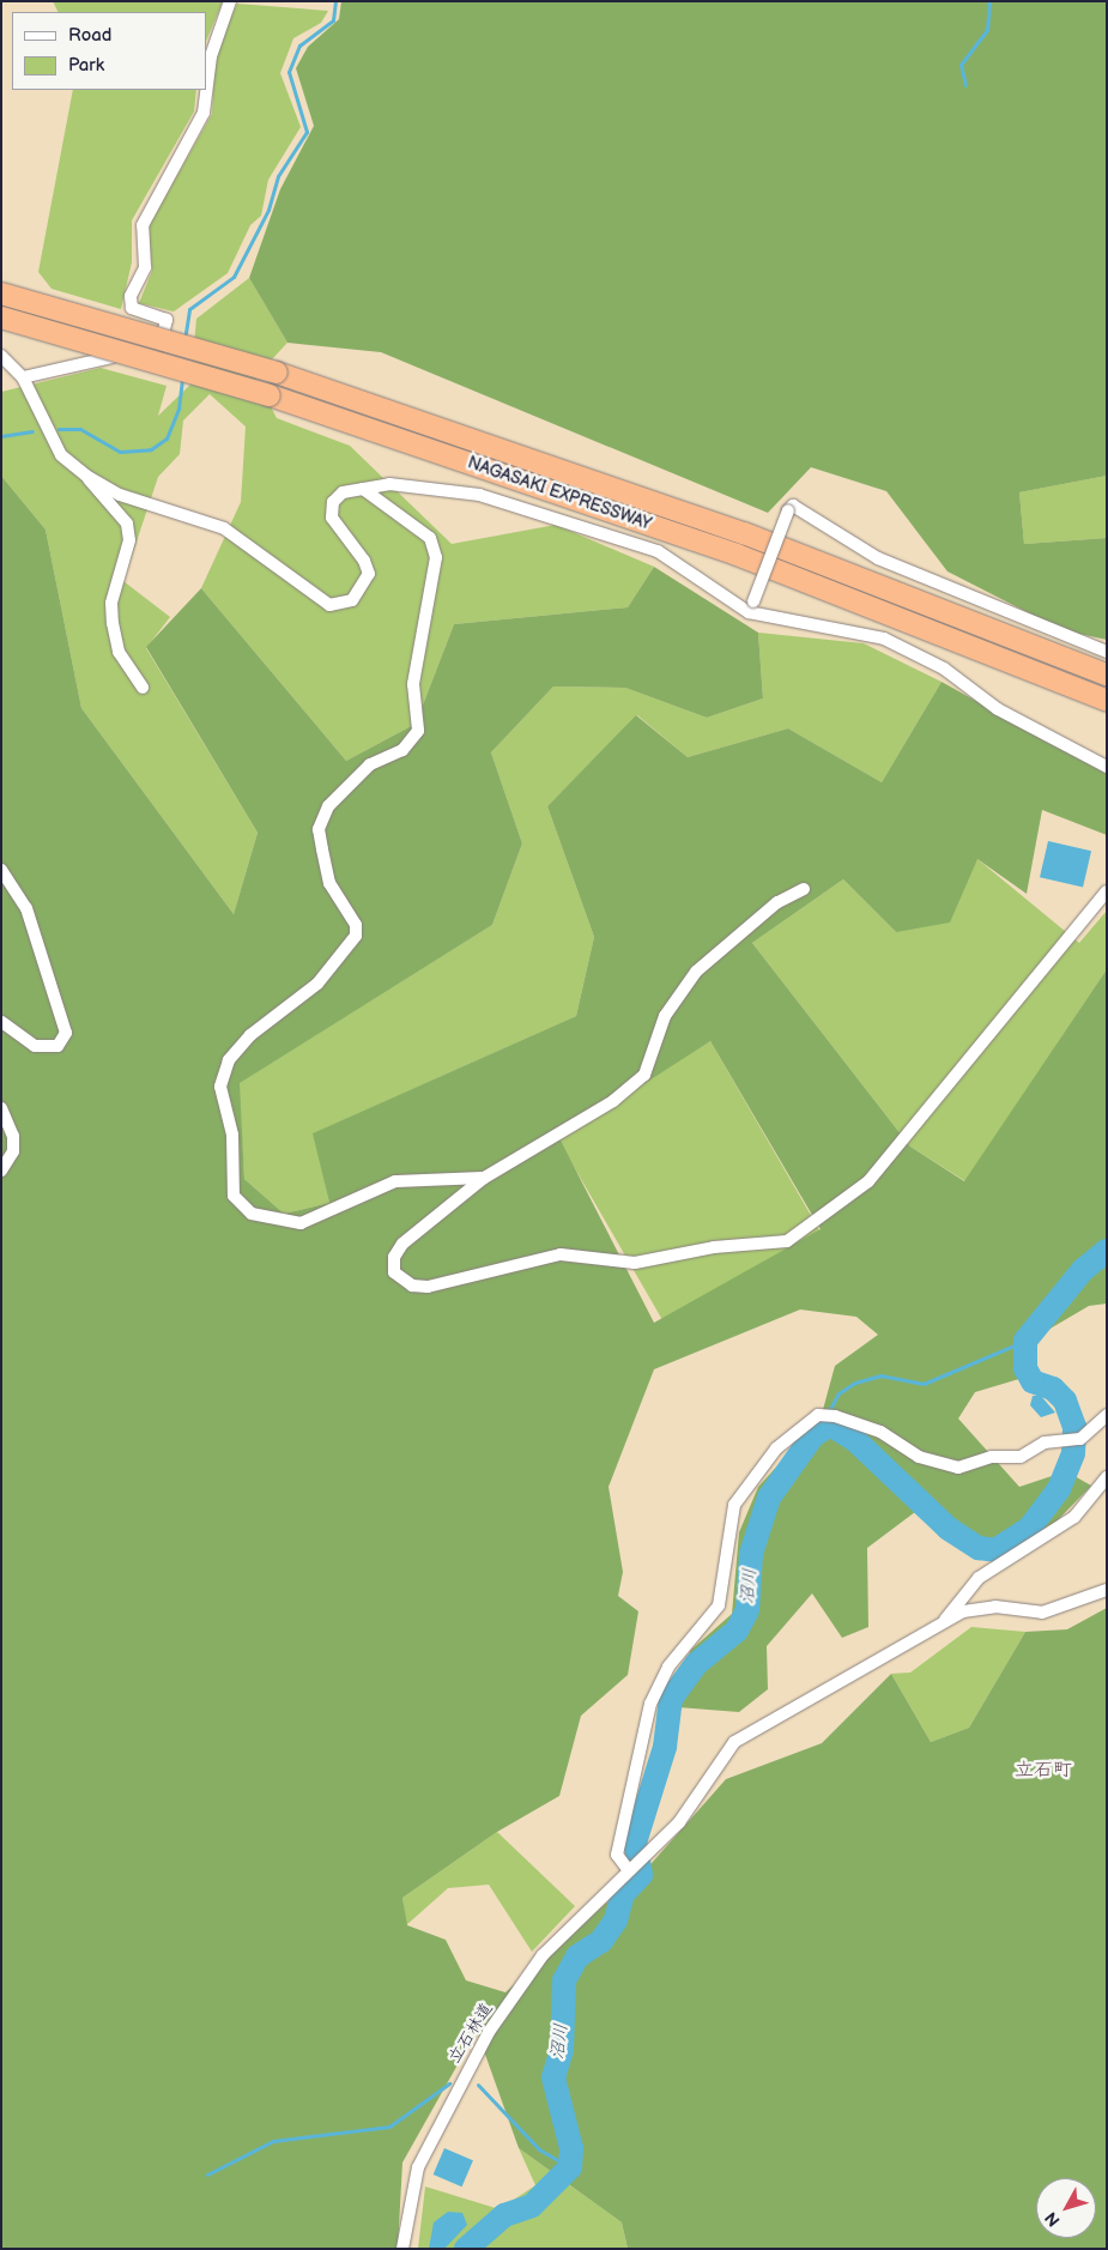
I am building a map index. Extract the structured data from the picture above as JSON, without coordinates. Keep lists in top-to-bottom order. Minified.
{"streets":{"highway":["NAGASAKI EXPRESSWAY"],"street":["立石林道"]},"districts":["立石町"],"water":["沼川"],"legend":["Road","Park"],"north":"bottom left"}
